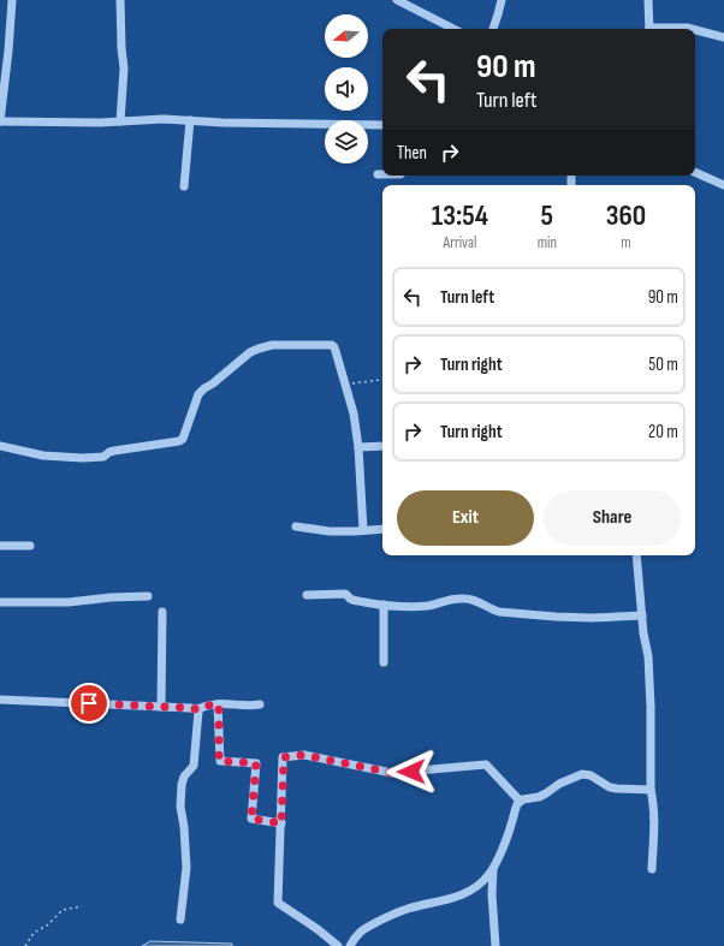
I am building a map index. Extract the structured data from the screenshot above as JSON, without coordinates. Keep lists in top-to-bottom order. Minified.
{"north":"left","page":{"turn":["90 m","Turn left"],"then":"Then","eta":["13:54","Arrival","5","min","360","m"],"list":[{"name":"Turn left","value":"90 m"},{"name":"Turn right","value":"50 m"},{"name":"Turn right","value":"20 m"}],"buttons":["Exit","Share"]}}
